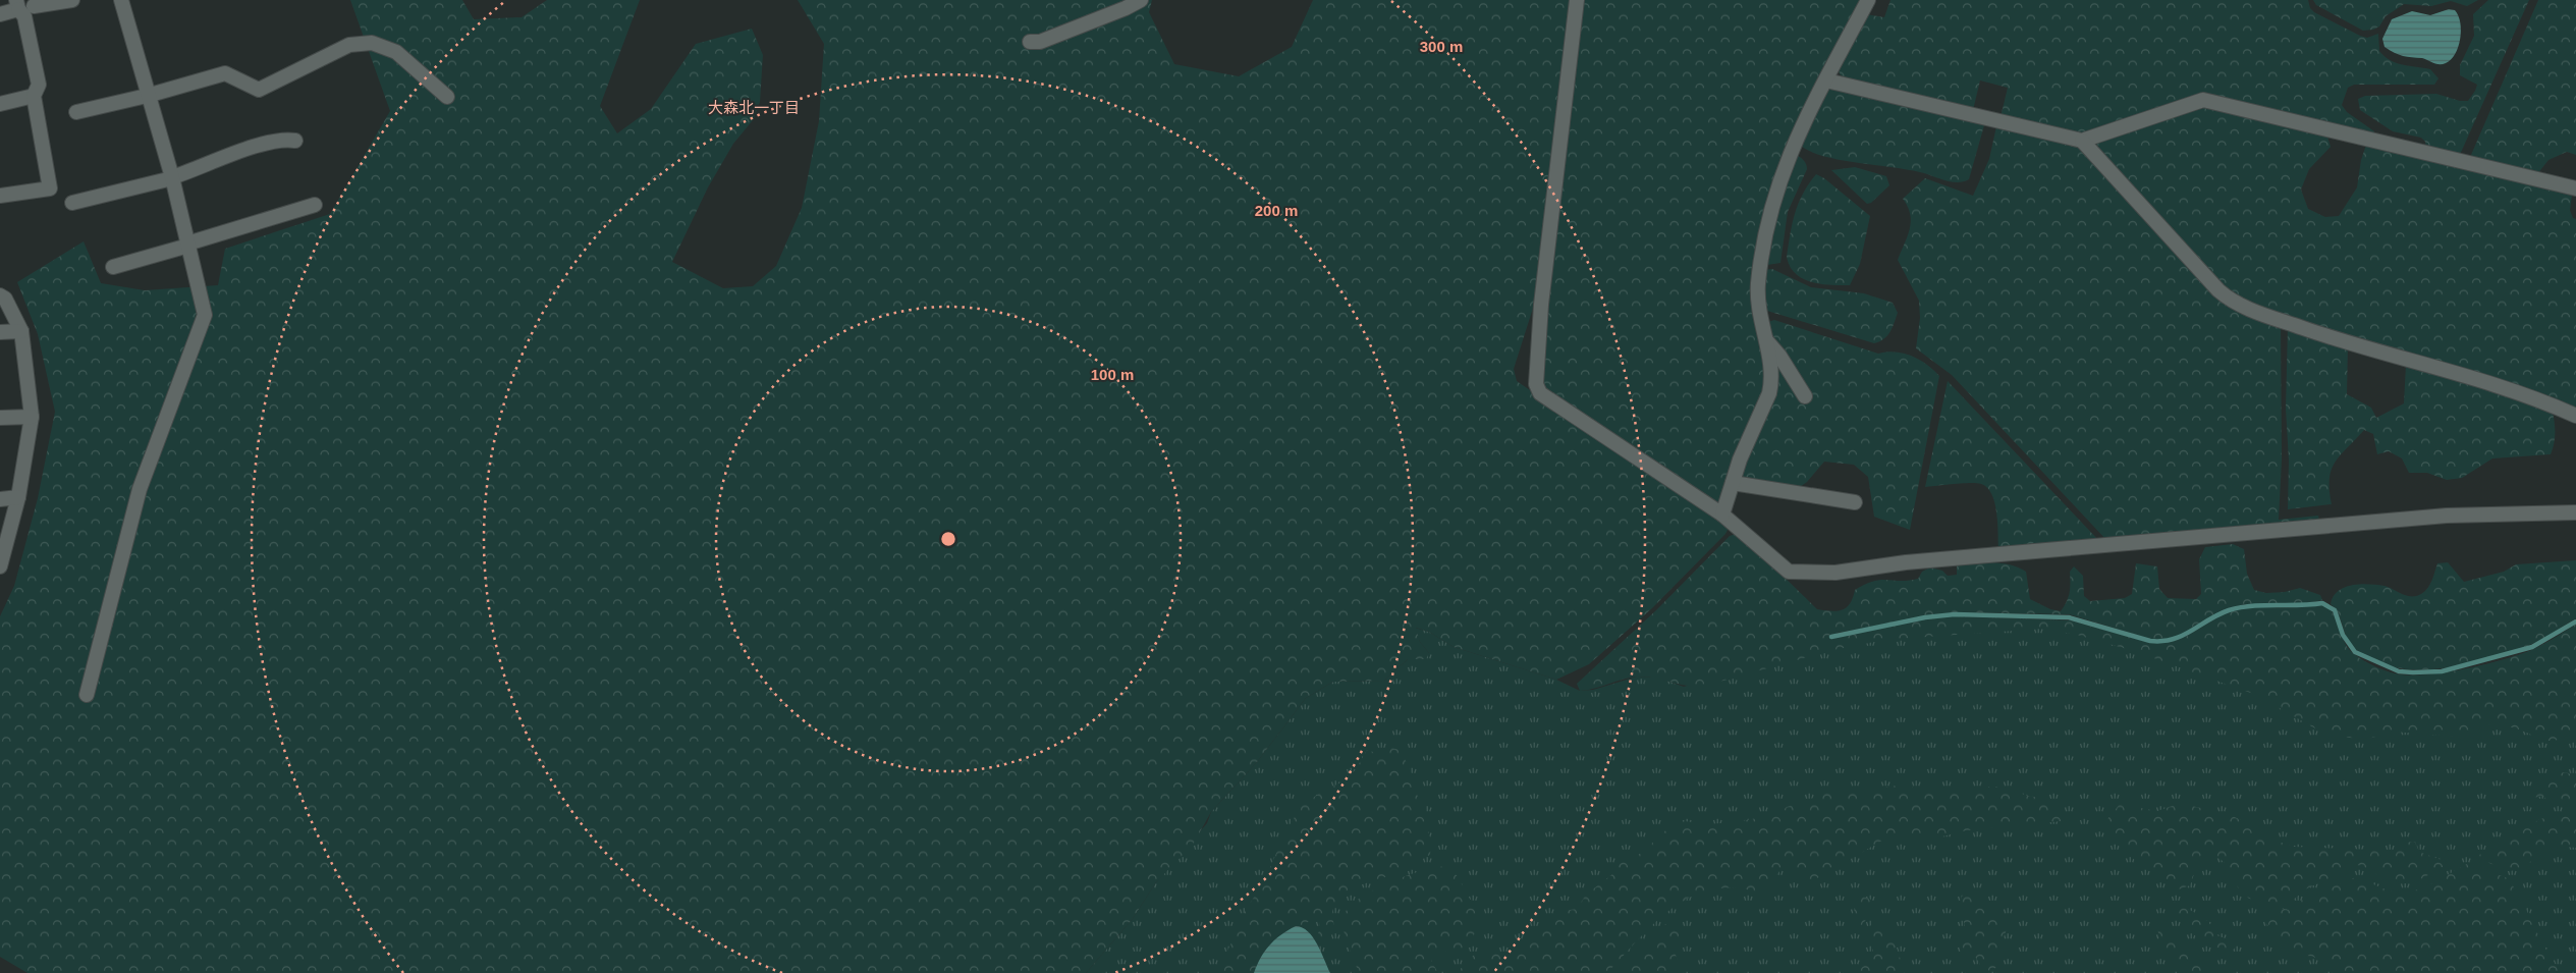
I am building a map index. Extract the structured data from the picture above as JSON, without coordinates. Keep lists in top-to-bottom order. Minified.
{"districts":["大森北一丁目"],"rings":["300 m","200 m","100 m"]}
